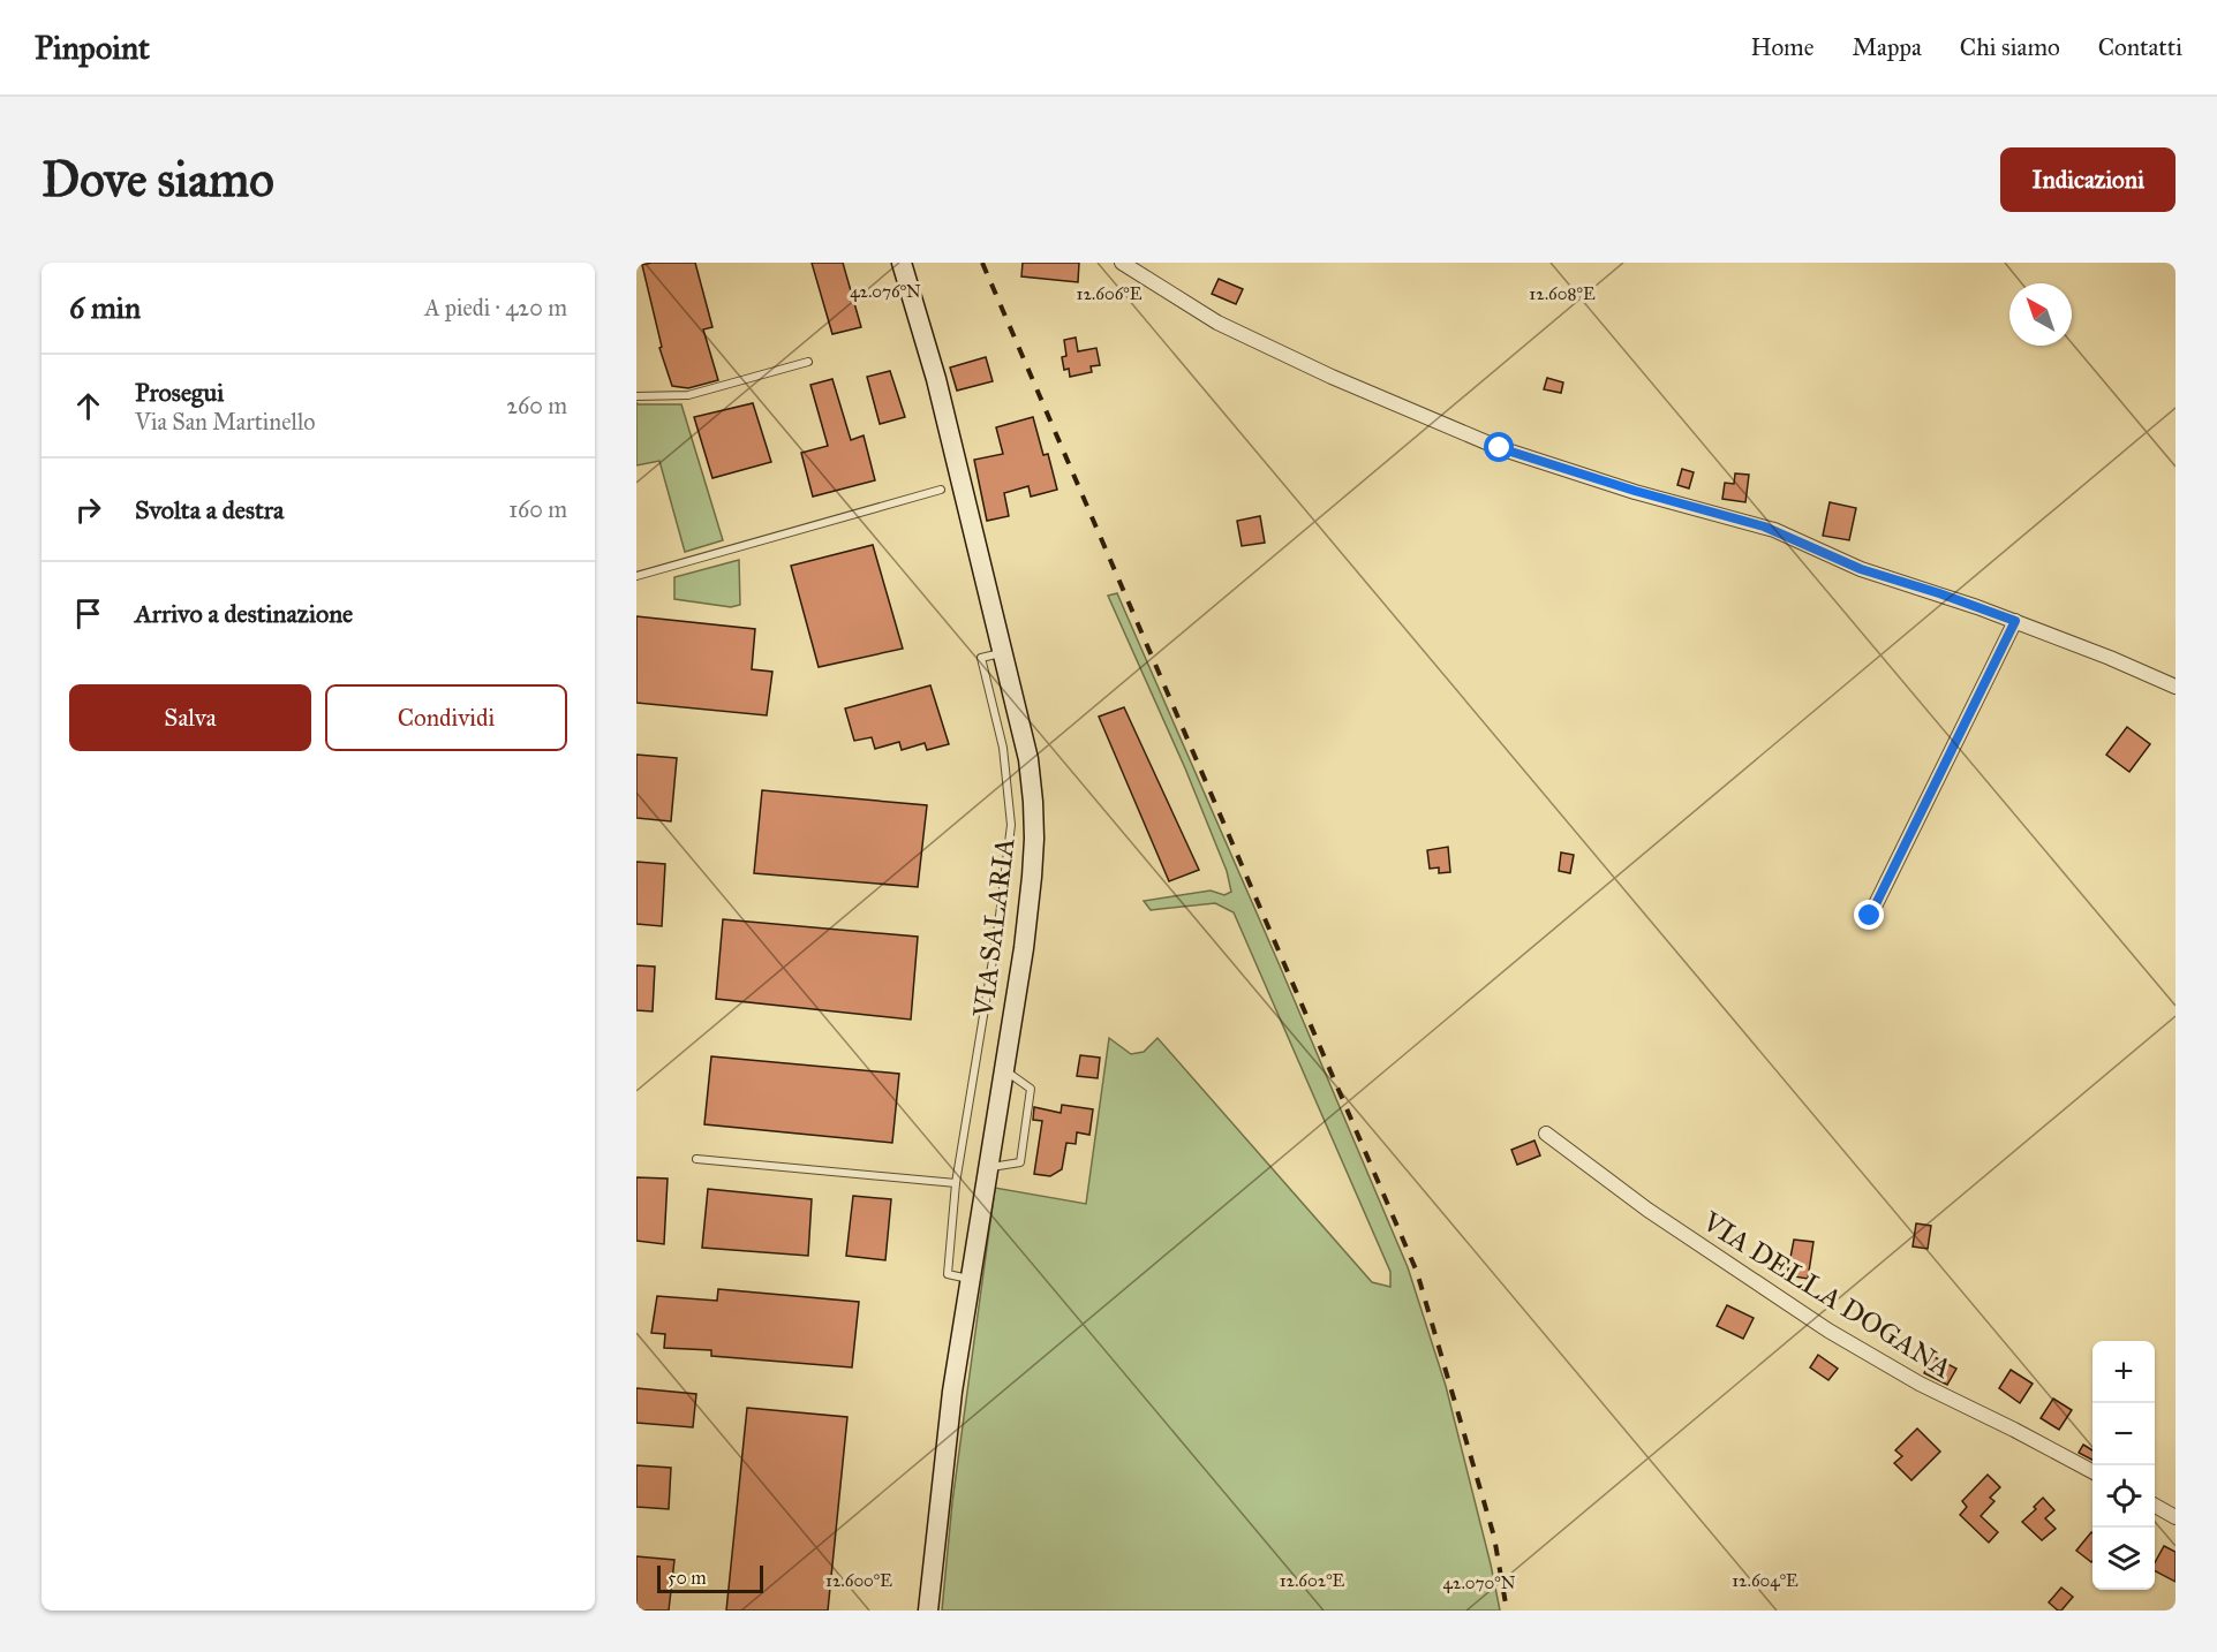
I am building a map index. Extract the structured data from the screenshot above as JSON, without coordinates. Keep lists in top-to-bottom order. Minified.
{"streets":{"main road":["VIA SALARIA"],"street":["VIA DELLA DOGANA"]},"scale_bar":"50 m","north":"top left","page":{"header":"Pinpoint","nav":["Home","Mappa","Chi siamo","Contatti"],"buttons":["Indicazioni",["Salva","Condividi"]],"title":"Dove siamo","heading":["6 min","A piedi · 420 m"],"list":[["Prosegui","Via San Martinello","260 m"],["Svolta a destra","160 m"],"Arrivo a destinazione"],"map_buttons":["+","−"],"scale":"50 m"},"coordinates":["42.076°N","12.606°E","12.608°E","12.600°E","12.602°E","12.604°E","42.070°N"]}
